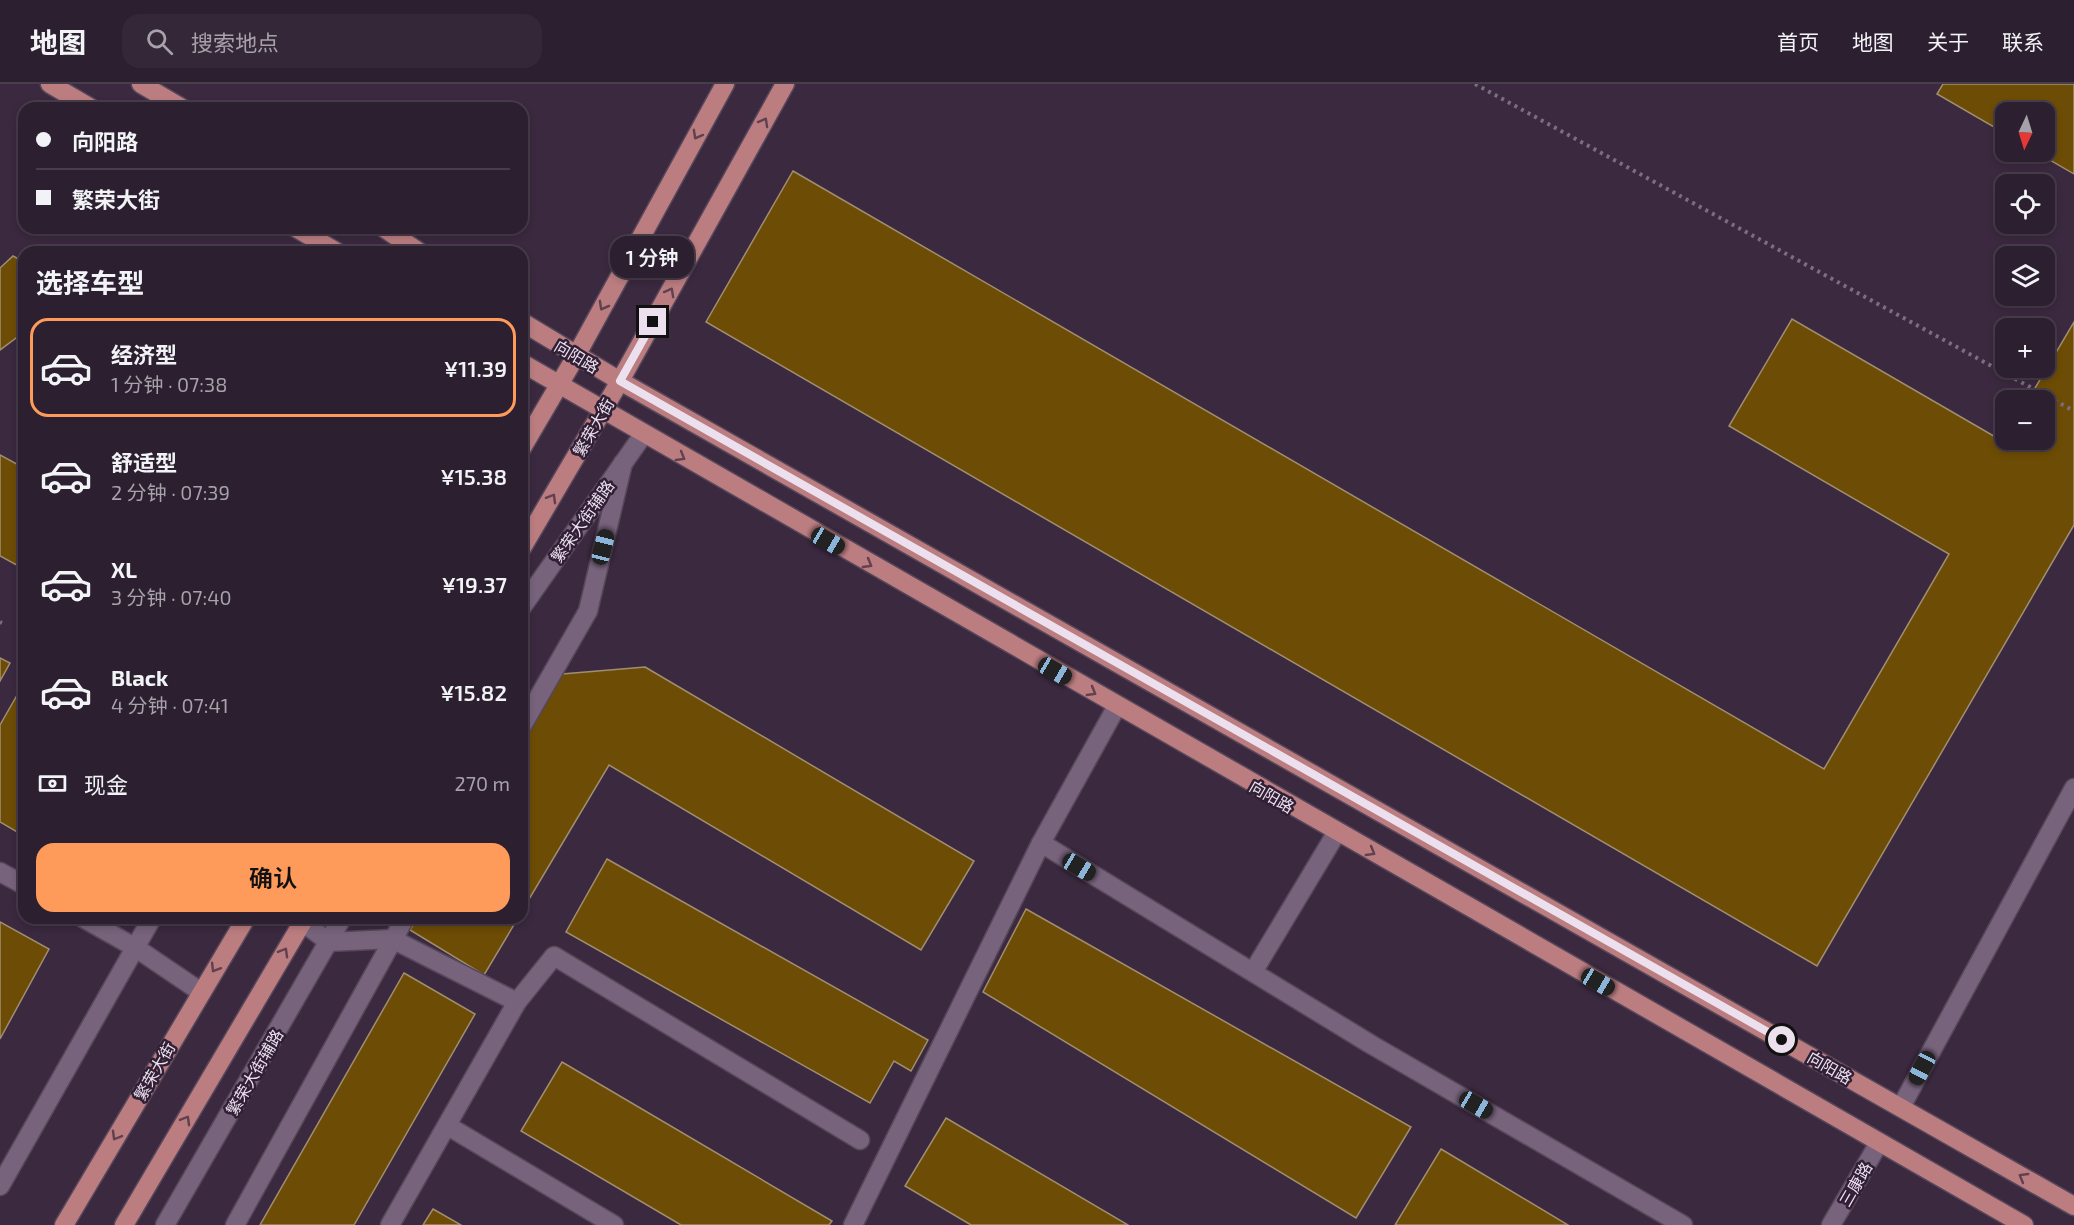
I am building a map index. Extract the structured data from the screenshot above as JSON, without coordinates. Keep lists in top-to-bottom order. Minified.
{"streets":{"main road":["向阳路","繁荣大街"],"street":["繁荣大街辅路","三康路"]},"crossings":[["向阳路","繁荣大街"],["向阳路","繁荣大街辅路"],["向阳路","三康路"]],"north":"bottom","page":{"header":"地图","search":"搜索地点","nav":["首页","地图","关于","联系"],"map_buttons":["+","−"],"banner":["向阳路","繁荣大街"],"bubble":"1 分钟","heading":"选择车型","list":[{"name":"经济型","note":"1 分钟 · 07:38","value":"¥11.39"},{"name":"舒适型","note":"2 分钟 · 07:39","value":"¥15.38"},{"name":"XL","note":"3 分钟 · 07:40","value":"¥19.37"},{"name":"Black","note":"4 分钟 · 07:41","value":"¥15.82"}],"pay":["现金","270 m"],"buttons":"确认"}}
